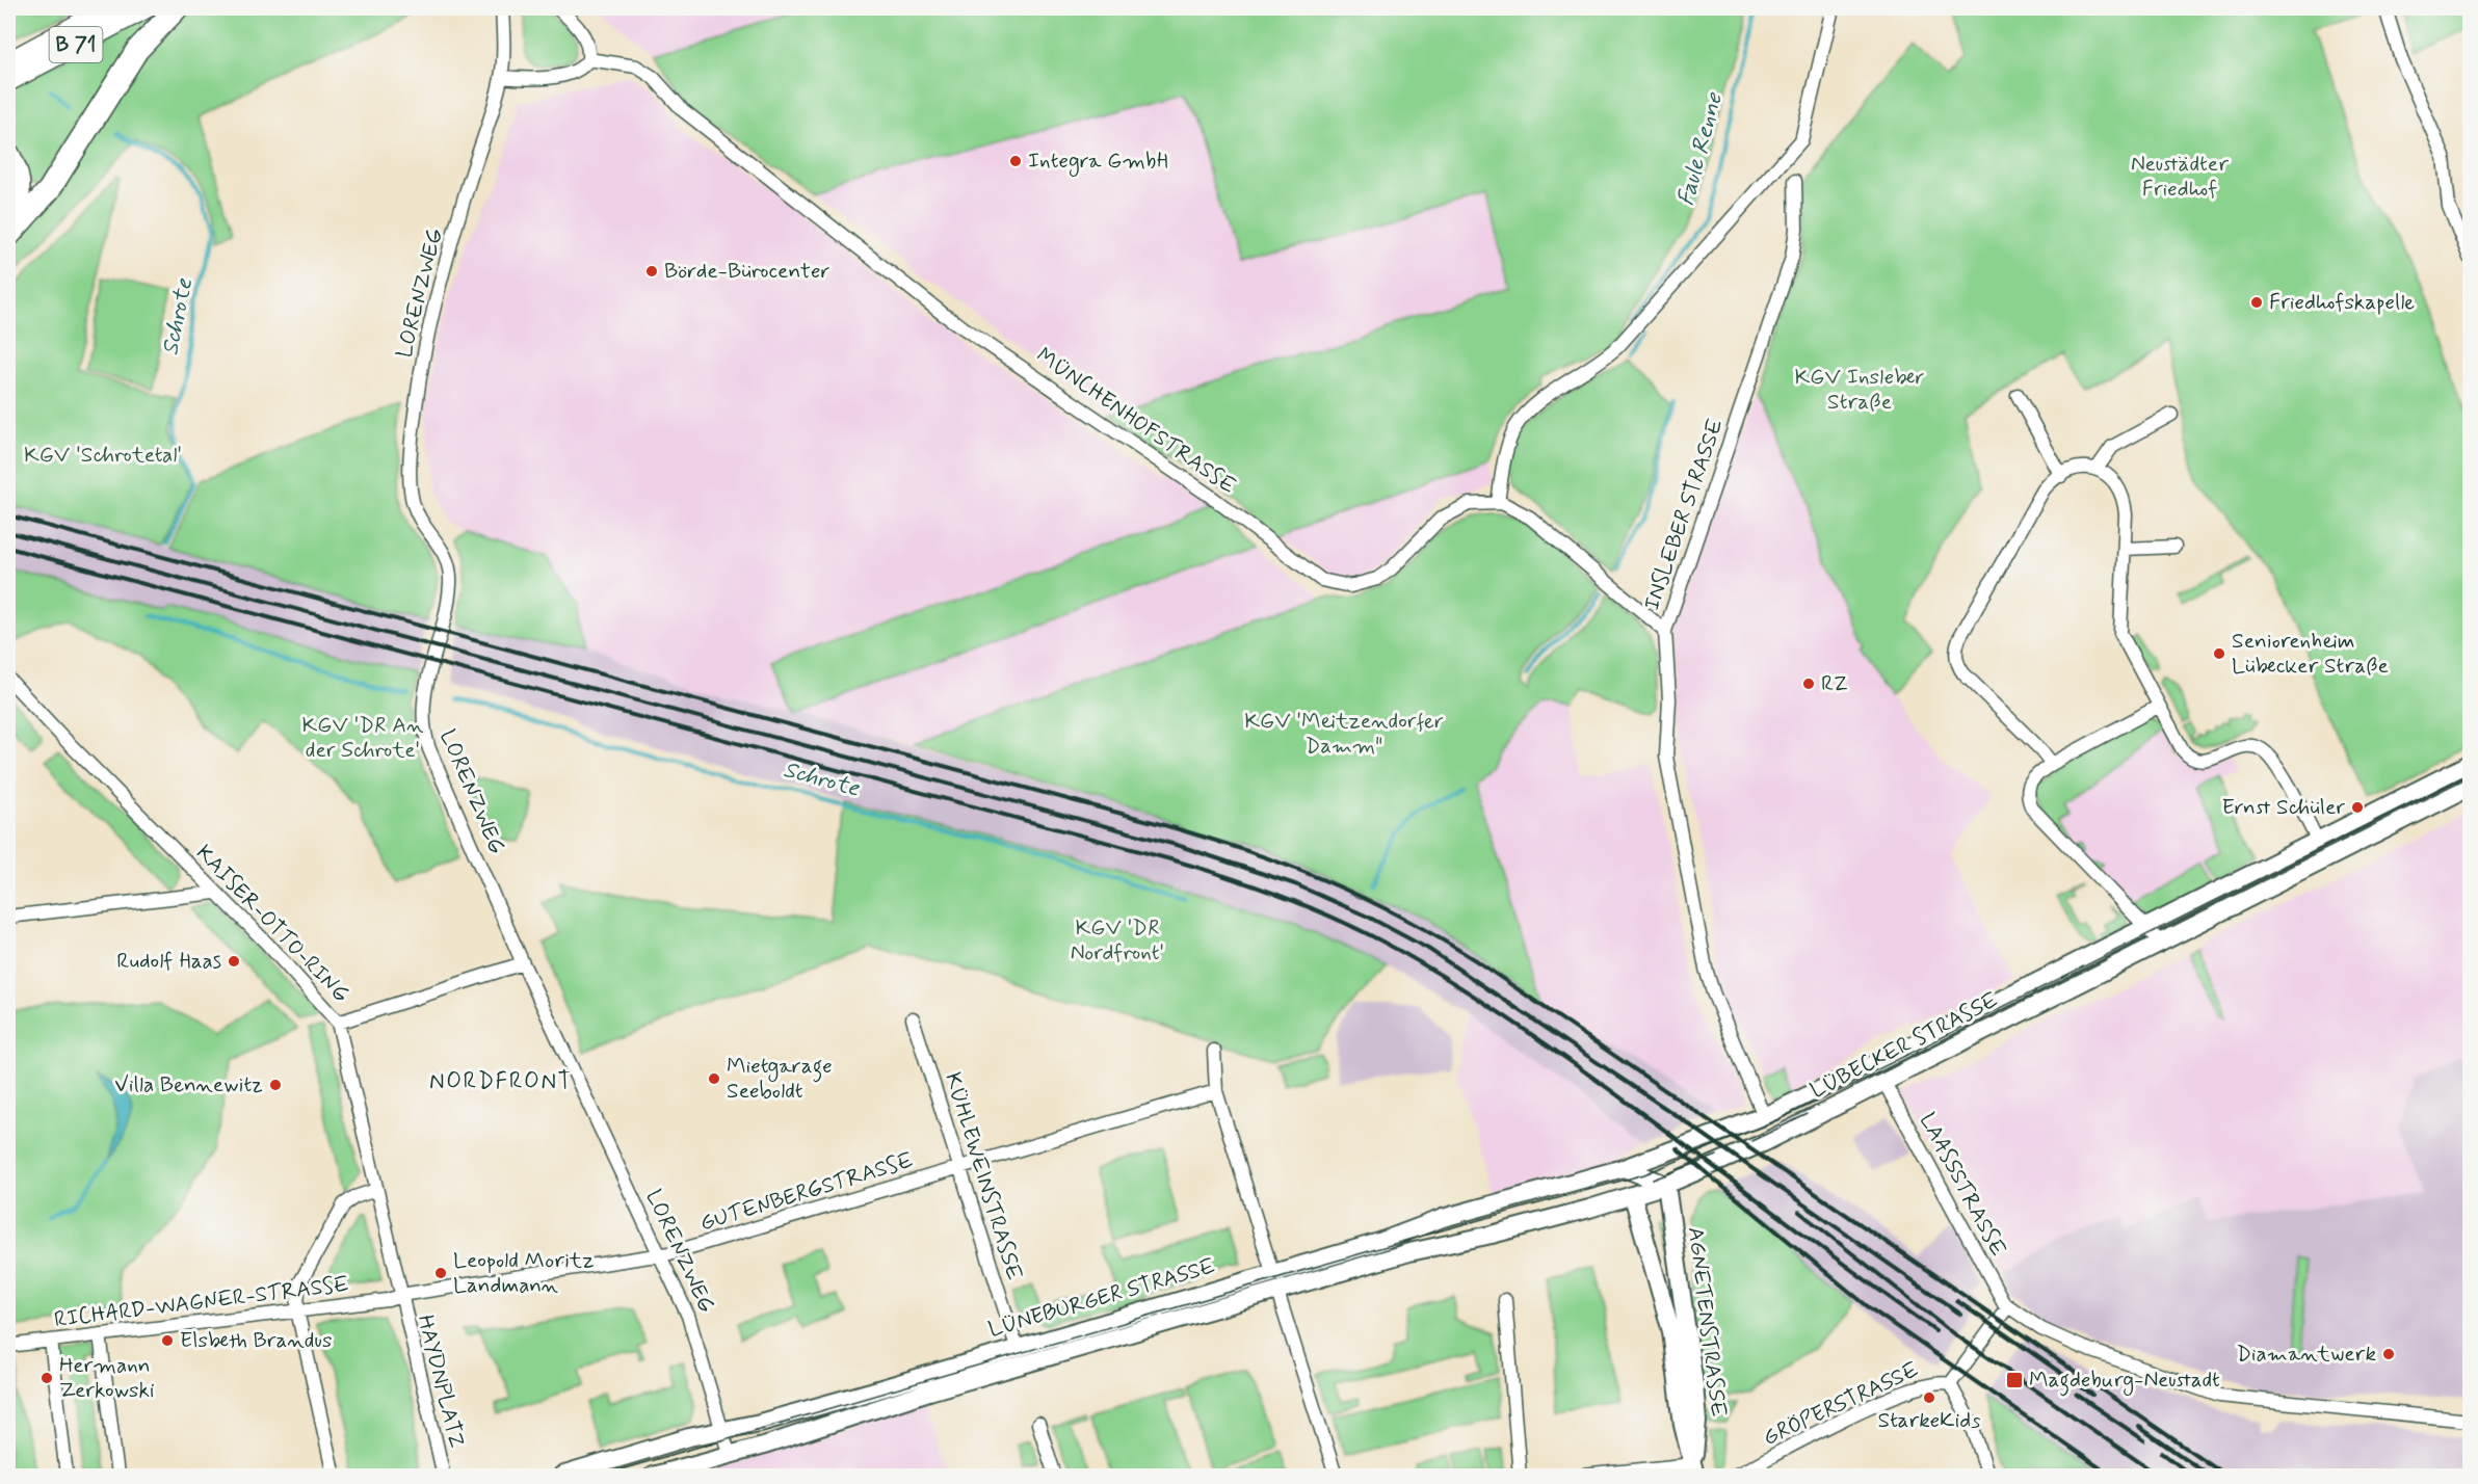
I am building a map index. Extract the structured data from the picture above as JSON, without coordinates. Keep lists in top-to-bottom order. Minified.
{"streets":{"highway":["B 71"],"main road":["LÜBECKER STRASSE","LÜNEBURGER STRASSE","AGNETENSTRASSE"],"street":["LORENZWEG","MÜNCHENHOFSTRASSE","INSLEBER STRASSE","KAISER-OTTO-RING","KÜHLEWEINSTRASSE","LAASSSTRASSE","GUTENBERGSTRASSE","RICHARD-WAGNER-STRASSE","HAYDNPLATZ","GRÖPERSTRASSE"]},"crossings":[["LORENZWEG","GUTENBERGSTRASSE"],["LORENZWEG","LÜNEBURGER STRASSE"],["MÜNCHENHOFSTRASSE","INSLEBER STRASSE"],["INSLEBER STRASSE","LÜBECKER STRASSE"],["KAISER-OTTO-RING","GUTENBERGSTRASSE"],["KAISER-OTTO-RING","RICHARD-WAGNER-STRASSE"],["KAISER-OTTO-RING","HAYDNPLATZ"],["LÜBECKER STRASSE","LAASSSTRASSE"],["LÜBECKER STRASSE","LÜNEBURGER STRASSE"],["LÜBECKER STRASSE","AGNETENSTRASSE"],["KÜHLEWEINSTRASSE","GUTENBERGSTRASSE"],["KÜHLEWEINSTRASSE","LÜNEBURGER STRASSE"],["LAASSSTRASSE","GRÖPERSTRASSE"],["GUTENBERGSTRASSE","RICHARD-WAGNER-STRASSE"],["GUTENBERGSTRASSE","HAYDNPLATZ"],["LÜNEBURGER STRASSE","AGNETENSTRASSE"],["RICHARD-WAGNER-STRASSE","HAYDNPLATZ"]],"districts":["NORDFRONT"],"water":["Faule Renne","Schrote"],"parks":["Neustädter Friedhof","KGV Insleber Straße","KGV 'Schrotetal'","KGV 'Meitzendorfer Damm\"","KGV 'DR An der Schrote'","KGV 'DR Nordfront'"],"places":{"other":["Integra GmbH","Börde-Bürocenter","Friedhofskapelle","Seniorenheim Lübecker Straße","RZ","Ernst Schüler","Rudolf Haas","Mietgarage Seeboldt","Villa Bennewitz","Leopold Moritz Landmann","Elsbeth Brandus","Diamantwerk","Hermann Zerkowski","StarkeKids"],"transit":["Magdeburg-Neustadt"]}}
